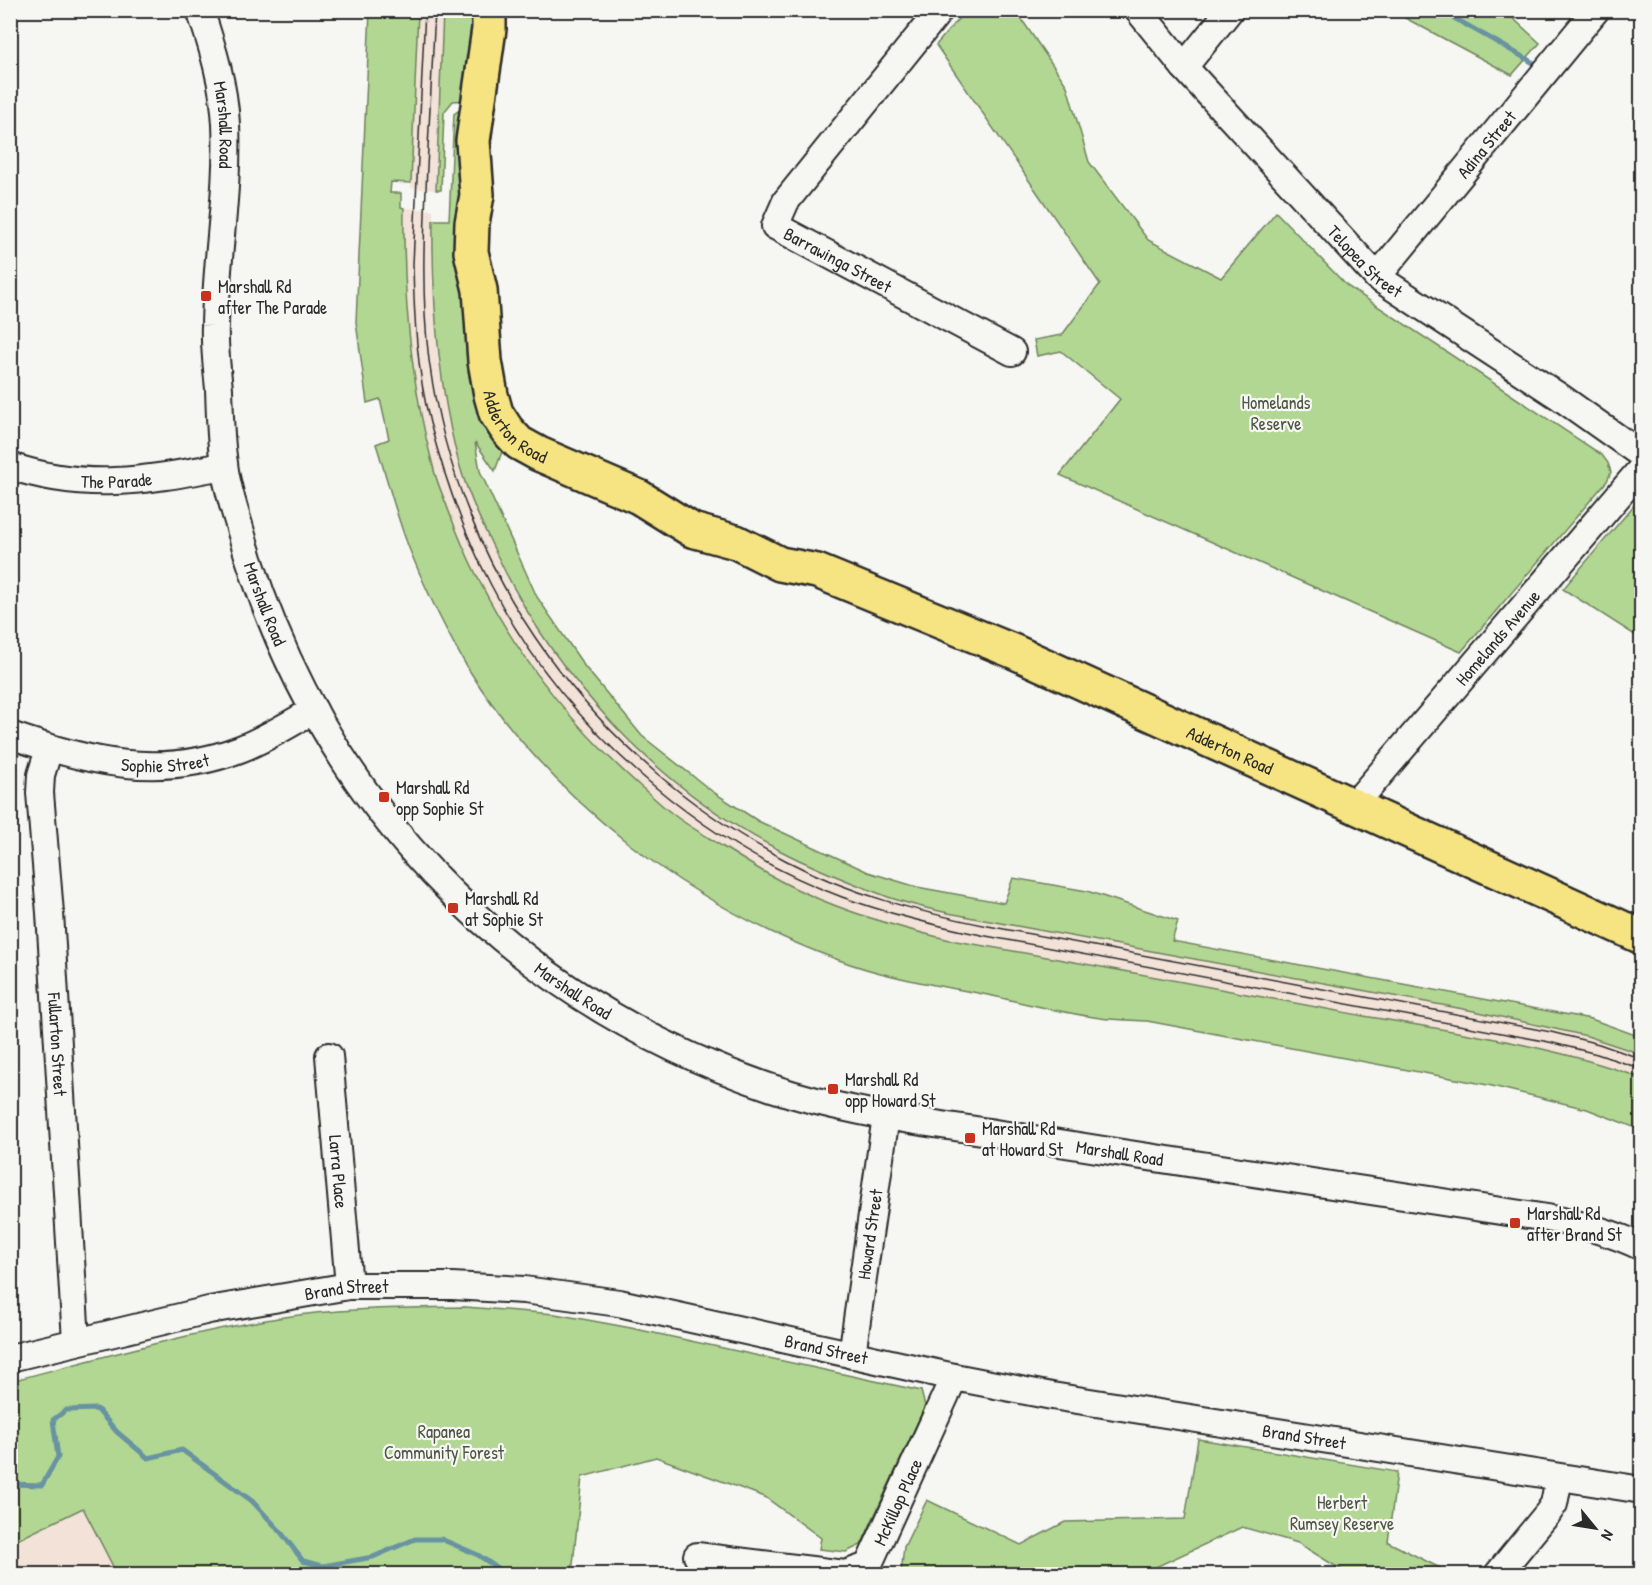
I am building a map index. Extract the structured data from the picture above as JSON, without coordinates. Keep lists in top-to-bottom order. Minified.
{"streets":{"main road":["Adderton Road"],"street":["Marshall Road","Adina Street","Barrawinga Street","Telopea Street","The Parade","Homelands Avenue","Sophie Street","Fullarton Street","Larra Place","Howard Street","Brand Street","McKillop Place"]},"crossings":[["Marshall Road","The Parade"],["Marshall Road","Sophie Street"],["Marshall Road","Howard Street"],["Adina Street","Telopea Street"],["Adderton Road","Homelands Avenue"],["Sophie Street","Fullarton Street"],["Fullarton Street","Brand Street"],["Larra Place","Brand Street"],["Howard Street","Brand Street"],["Brand Street","McKillop Place"]],"parks":["Homelands Reserve","Rapanea Community Forest","Herbert Rumsey Reserve"],"places":{"transit":["Marshall Rd after The Parade","Marshall Rd opp Sophie St","Marshall Rd at Sophie St","Marshall Rd opp Howard St","Marshall Rd at Howard St","Marshall Rd after Brand St"]},"north":"bottom right"}
